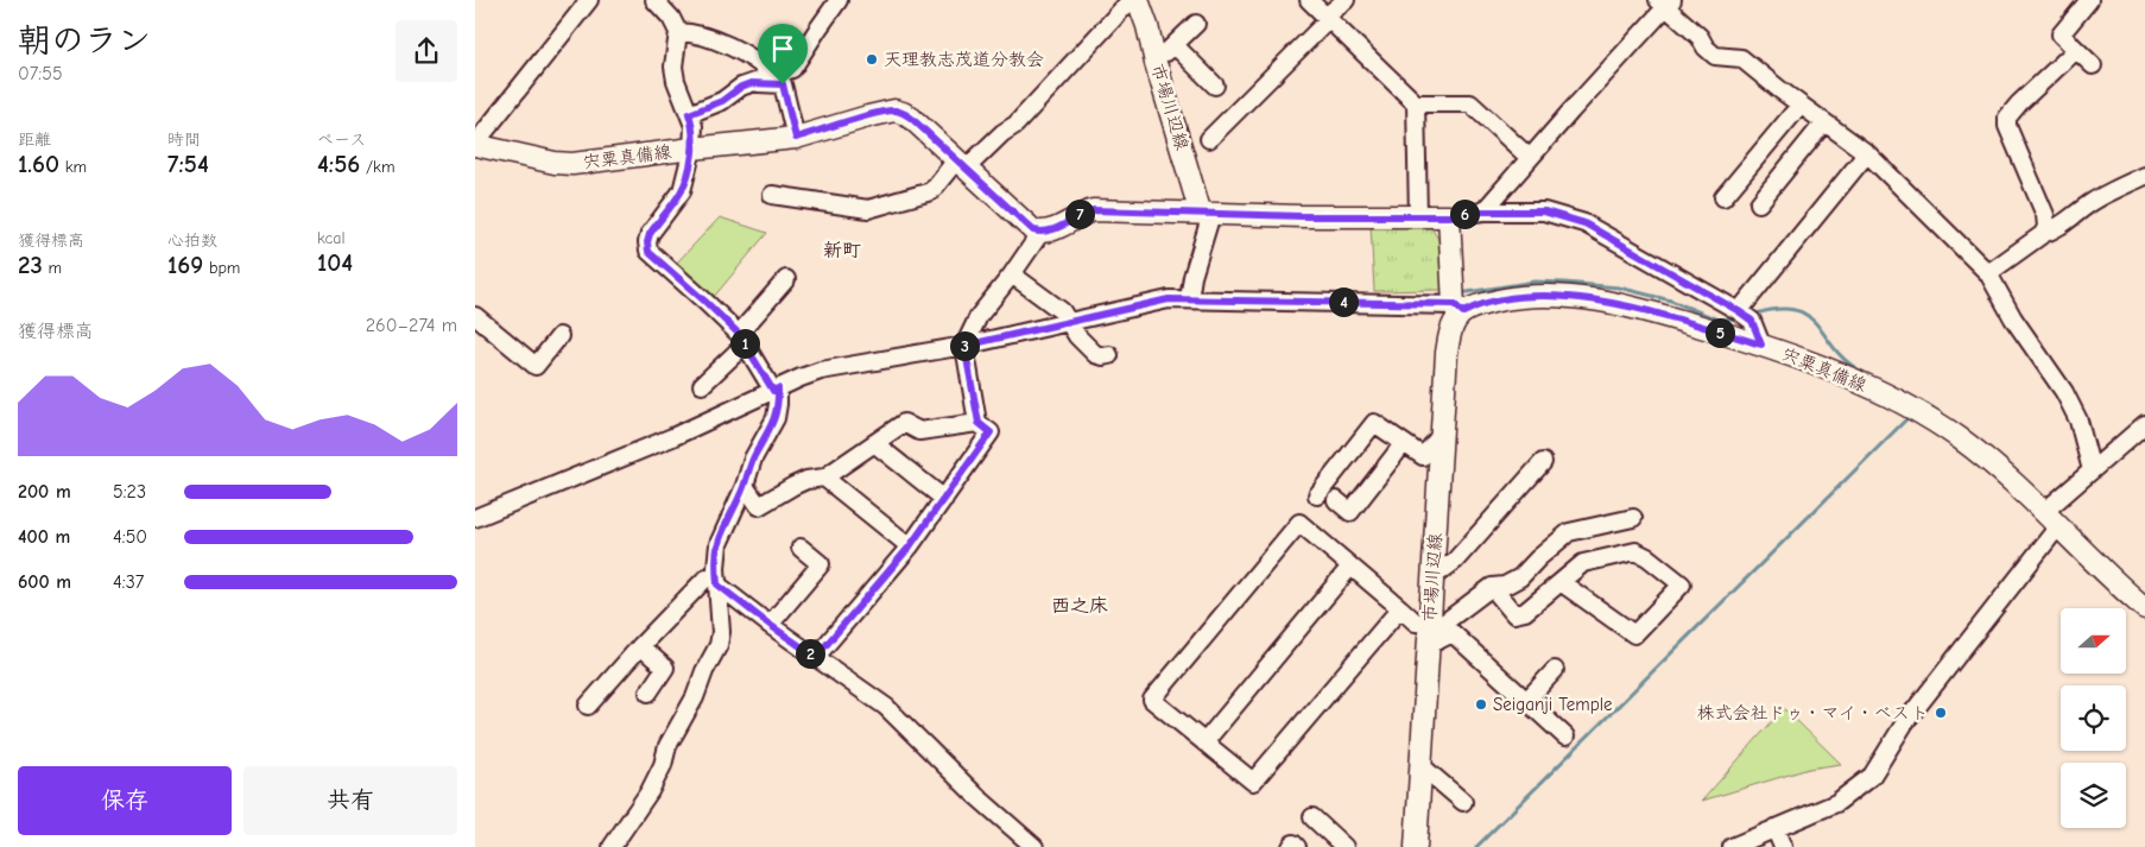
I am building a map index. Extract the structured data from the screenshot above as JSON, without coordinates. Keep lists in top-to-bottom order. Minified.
{"streets":{"main road":["市場川辺線","宍粟真備線"]},"crossings":[["市場川辺線","宍粟真備線"]],"districts":["新町","西之床"],"places":["天理教志茂道分教会","Seiganji Temple","株式会社ドゥ・マイ・ベスト"],"north":"right","page":{"heading":["朝のラン","07:55"],"stats":[["距離","1.60 km"],["時間","7:54"],["ペース","4:56 /km"],["獲得標高","23 m"],["心拍数","169 bpm"],["kcal","104"]],"pins":["6","7","4","5","1","3","2"],"chart":["獲得標高","260–274 m"],"list":[{"name":"200 m","note":"5:23"},{"name":"400 m","note":"4:50"},{"name":"600 m","note":"4:37"}],"buttons":["保存","共有"]}}
